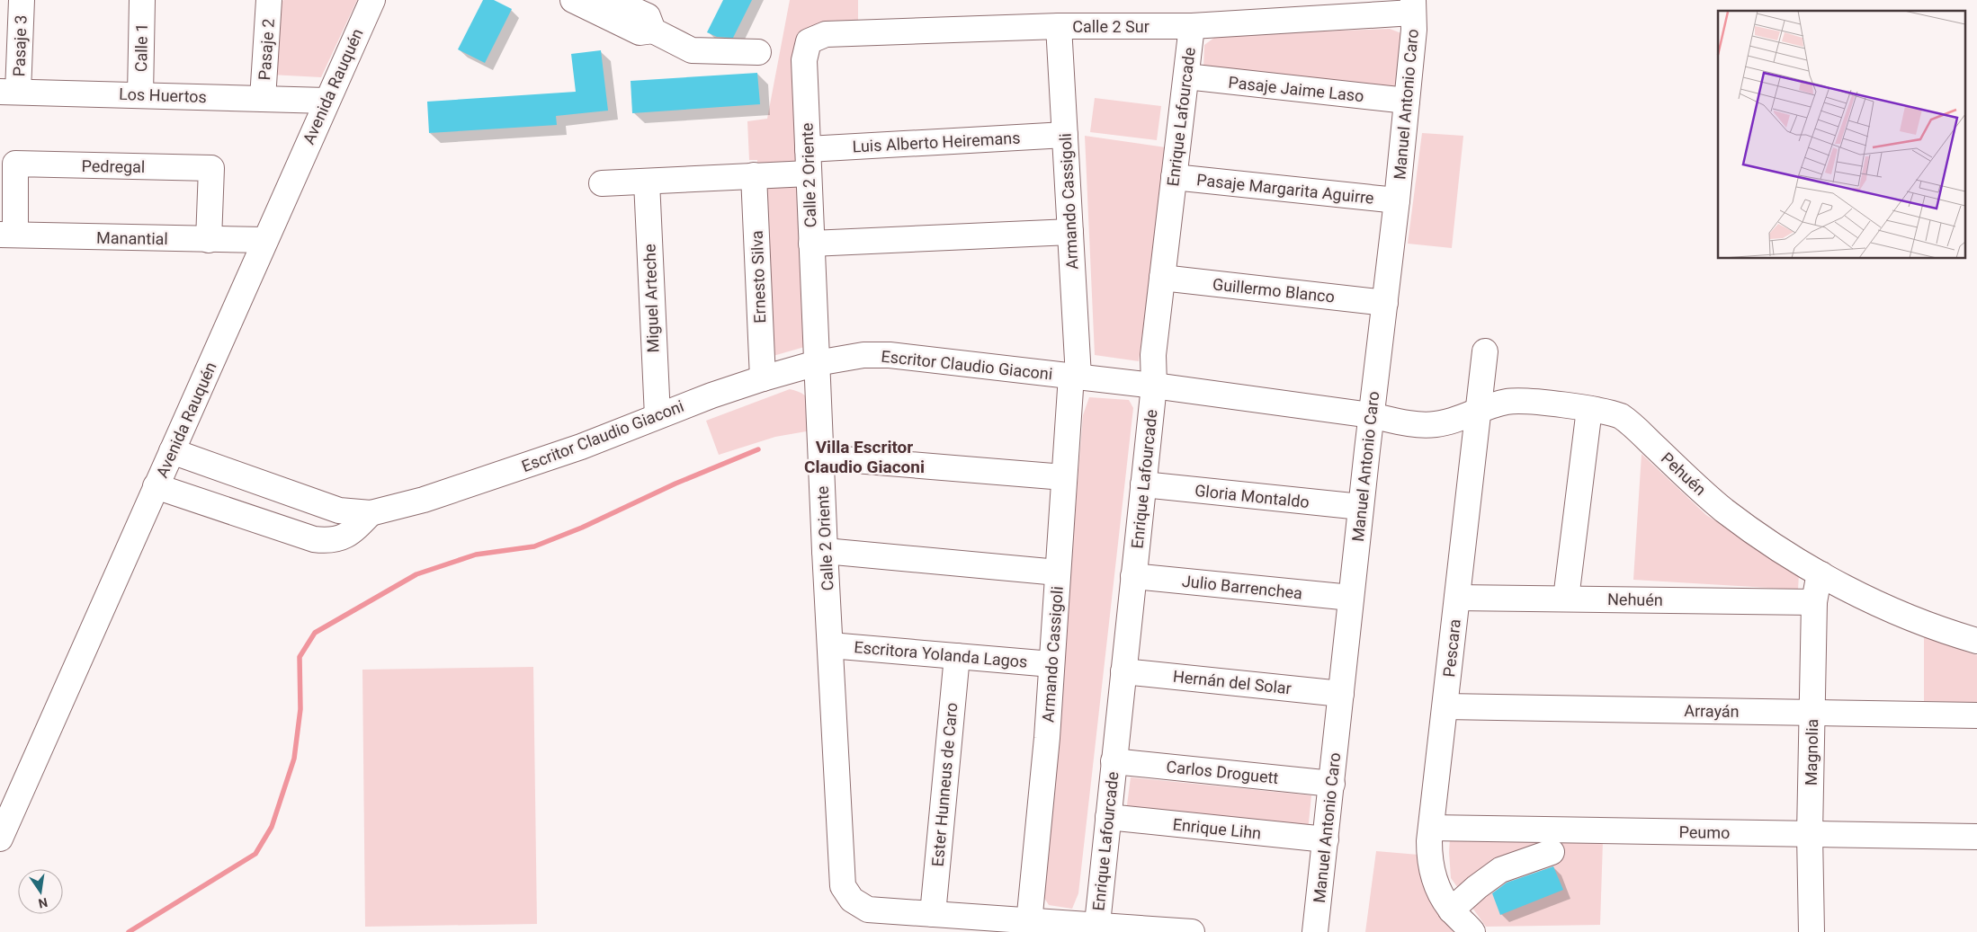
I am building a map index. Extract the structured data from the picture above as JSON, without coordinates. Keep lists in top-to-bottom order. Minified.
{"streets":{"street":["Calle 2 Sur","Pasaje 3","Calle 1","Pasaje 2","Avenida Rauquén","Pasaje Jaime Laso","Los Huertos","Manuel Antonio Caro","Enrique Lafourcade","Luis Alberto Heiremans","Pedregal","Calle 2 Oriente","Pasaje Margarita Aguirre","Armando Cassigoli","Manantial","Ernesto Silva","Guillermo Blanco","Miguel Arteche","Escritor Claudio Giaconi","Pehuén","Gloria Montaldo","Julio Barrenchea","Nehuén","Pescara","Escritora Yolanda Lagos","Hernán del Solar","Arrayán","Magnolia","Carlos Droguett","Ester Hunneus de Caro","Enrique Lihn","Peumo"]},"crossings":[["Calle 2 Sur","Manuel Antonio Caro"],["Calle 2 Sur","Enrique Lafourcade"],["Calle 2 Sur","Calle 2 Oriente"],["Calle 2 Sur","Armando Cassigoli"],["Pasaje 3","Los Huertos"],["Calle 1","Los Huertos"],["Pasaje 2","Los Huertos"],["Avenida Rauquén","Los Huertos"],["Avenida Rauquén","Manantial"],["Avenida Rauquén","Escritor Claudio Giaconi"],["Pasaje Jaime Laso","Manuel Antonio Caro"],["Pasaje Jaime Laso","Enrique Lafourcade"],["Manuel Antonio Caro","Pasaje Margarita Aguirre"],["Manuel Antonio Caro","Guillermo Blanco"],["Manuel Antonio Caro","Escritor Claudio Giaconi"],["Manuel Antonio Caro","Pehuén"],["Manuel Antonio Caro","Gloria Montaldo"],["Manuel Antonio Caro","Julio Barrenchea"],["Manuel Antonio Caro","Hernán del Solar"],["Manuel Antonio Caro","Carlos Droguett"],["Manuel Antonio Caro","Enrique Lihn"],["Enrique Lafourcade","Pasaje Margarita Aguirre"],["Enrique Lafourcade","Guillermo Blanco"],["Enrique Lafourcade","Escritor Claudio Giaconi"],["Enrique Lafourcade","Gloria Montaldo"],["Enrique Lafourcade","Julio Barrenchea"],["Enrique Lafourcade","Hernán del Solar"],["Enrique Lafourcade","Carlos Droguett"],["Enrique Lafourcade","Enrique Lihn"],["Luis Alberto Heiremans","Calle 2 Oriente"],["Luis Alberto Heiremans","Armando Cassigoli"],["Pedregal","Manantial"],["Calle 2 Oriente","Escritor Claudio Giaconi"],["Calle 2 Oriente","Escritora Yolanda Lagos"],["Calle 2 Oriente","Ester Hunneus de Caro"],["Armando Cassigoli","Escritor Claudio Giaconi"],["Armando Cassigoli","Escritora Yolanda Lagos"],["Ernesto Silva","Escritor Claudio Giaconi"],["Miguel Arteche","Escritor Claudio Giaconi"],["Escritor Claudio Giaconi","Pehuén"],["Pehuén","Pescara"],["Pehuén","Magnolia"],["Nehuén","Pescara"],["Nehuén","Magnolia"],["Pescara","Arrayán"],["Pescara","Peumo"],["Escritora Yolanda Lagos","Ester Hunneus de Caro"],["Arrayán","Magnolia"],["Magnolia","Peumo"]],"districts":["Villa Escritor Claudio Giaconi"],"north":"bottom"}
